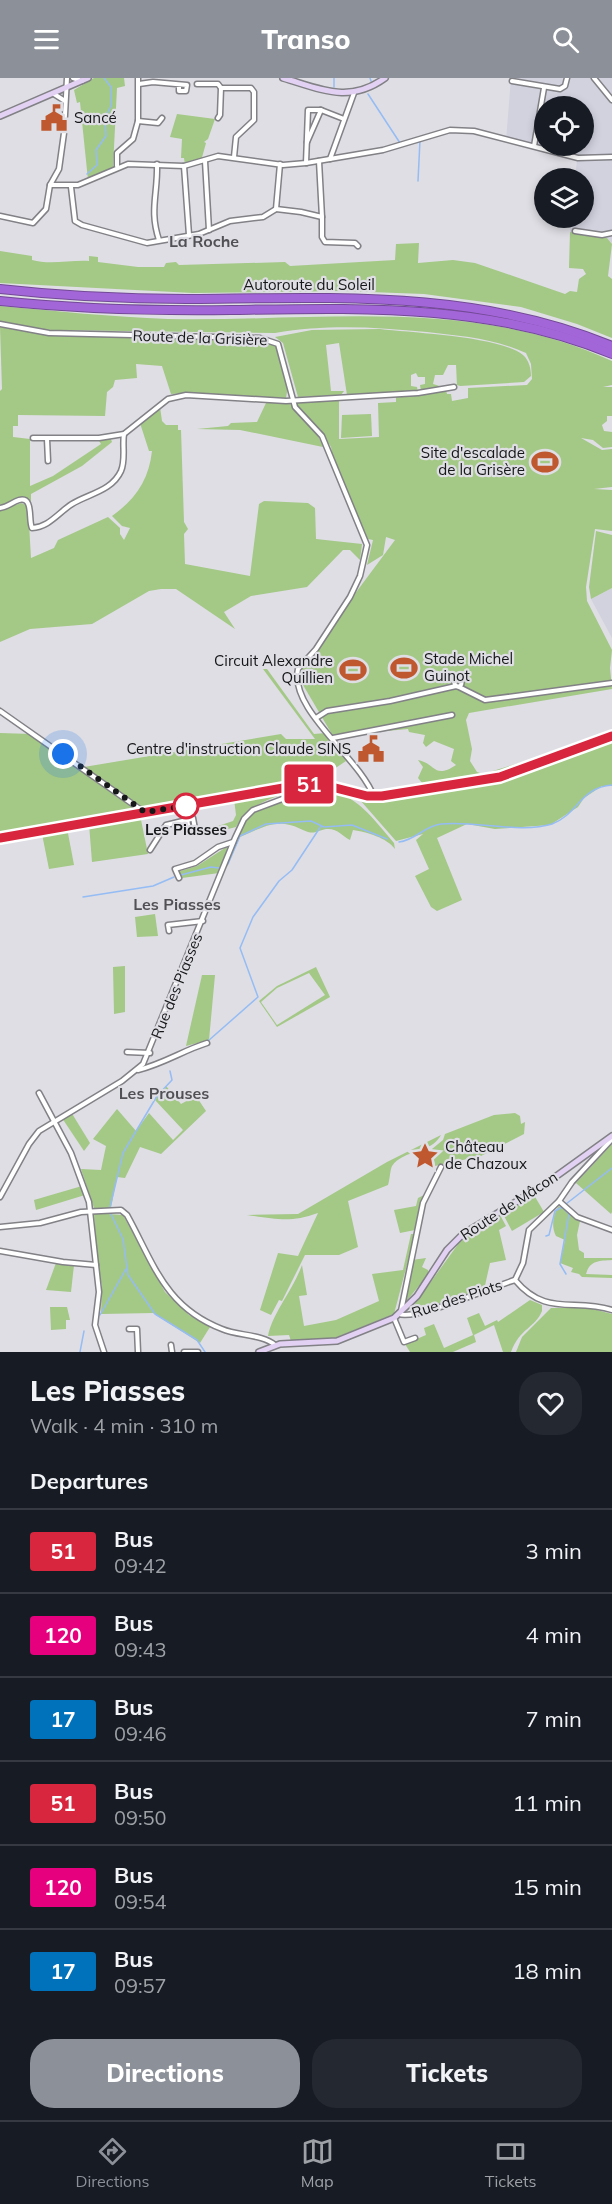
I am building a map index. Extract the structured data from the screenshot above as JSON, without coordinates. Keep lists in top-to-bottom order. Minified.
{"streets":{"highway":["Autoroute du Soleil"],"street":["Route de la Grisière","Rue des Piasses","Route de Mâcon","Rue des Piots"]},"crossings":[["Route de Mâcon","Rue des Piots"]],"districts":["La Roche","Les Piasses","Les Prouses"],"places":{"public building":["Sancé","Centre d'instruction Claude SINS"],"sports":["Site d'escalade de la Grisère","Stade Michel Guinot","Circuit Alexandre Quillien"],"other":["Les Piasses"],"place":["Château de Chazoux"]},"lines":["bus line 51"],"page":{"header":"Transo","on_map":"51","heading":[["Les Piasses","Walk · 4 min · 310 m"],"Departures"],"list":[{"mark":"51","name":"Bus","note":"09:42","value":"3 min"},{"mark":"120","name":"Bus","note":"09:43","value":"4 min"},{"mark":"17","name":"Bus","note":"09:46","value":"7 min"},{"mark":"51","name":"Bus","note":"09:50","value":"11 min"},{"mark":"120","name":"Bus","note":"09:54","value":"15 min"},{"mark":"17","name":"Bus","note":"09:57","value":"18 min"}],"buttons":["Directions","Tickets"],"tabs":["Directions","Map","Tickets"]}}
